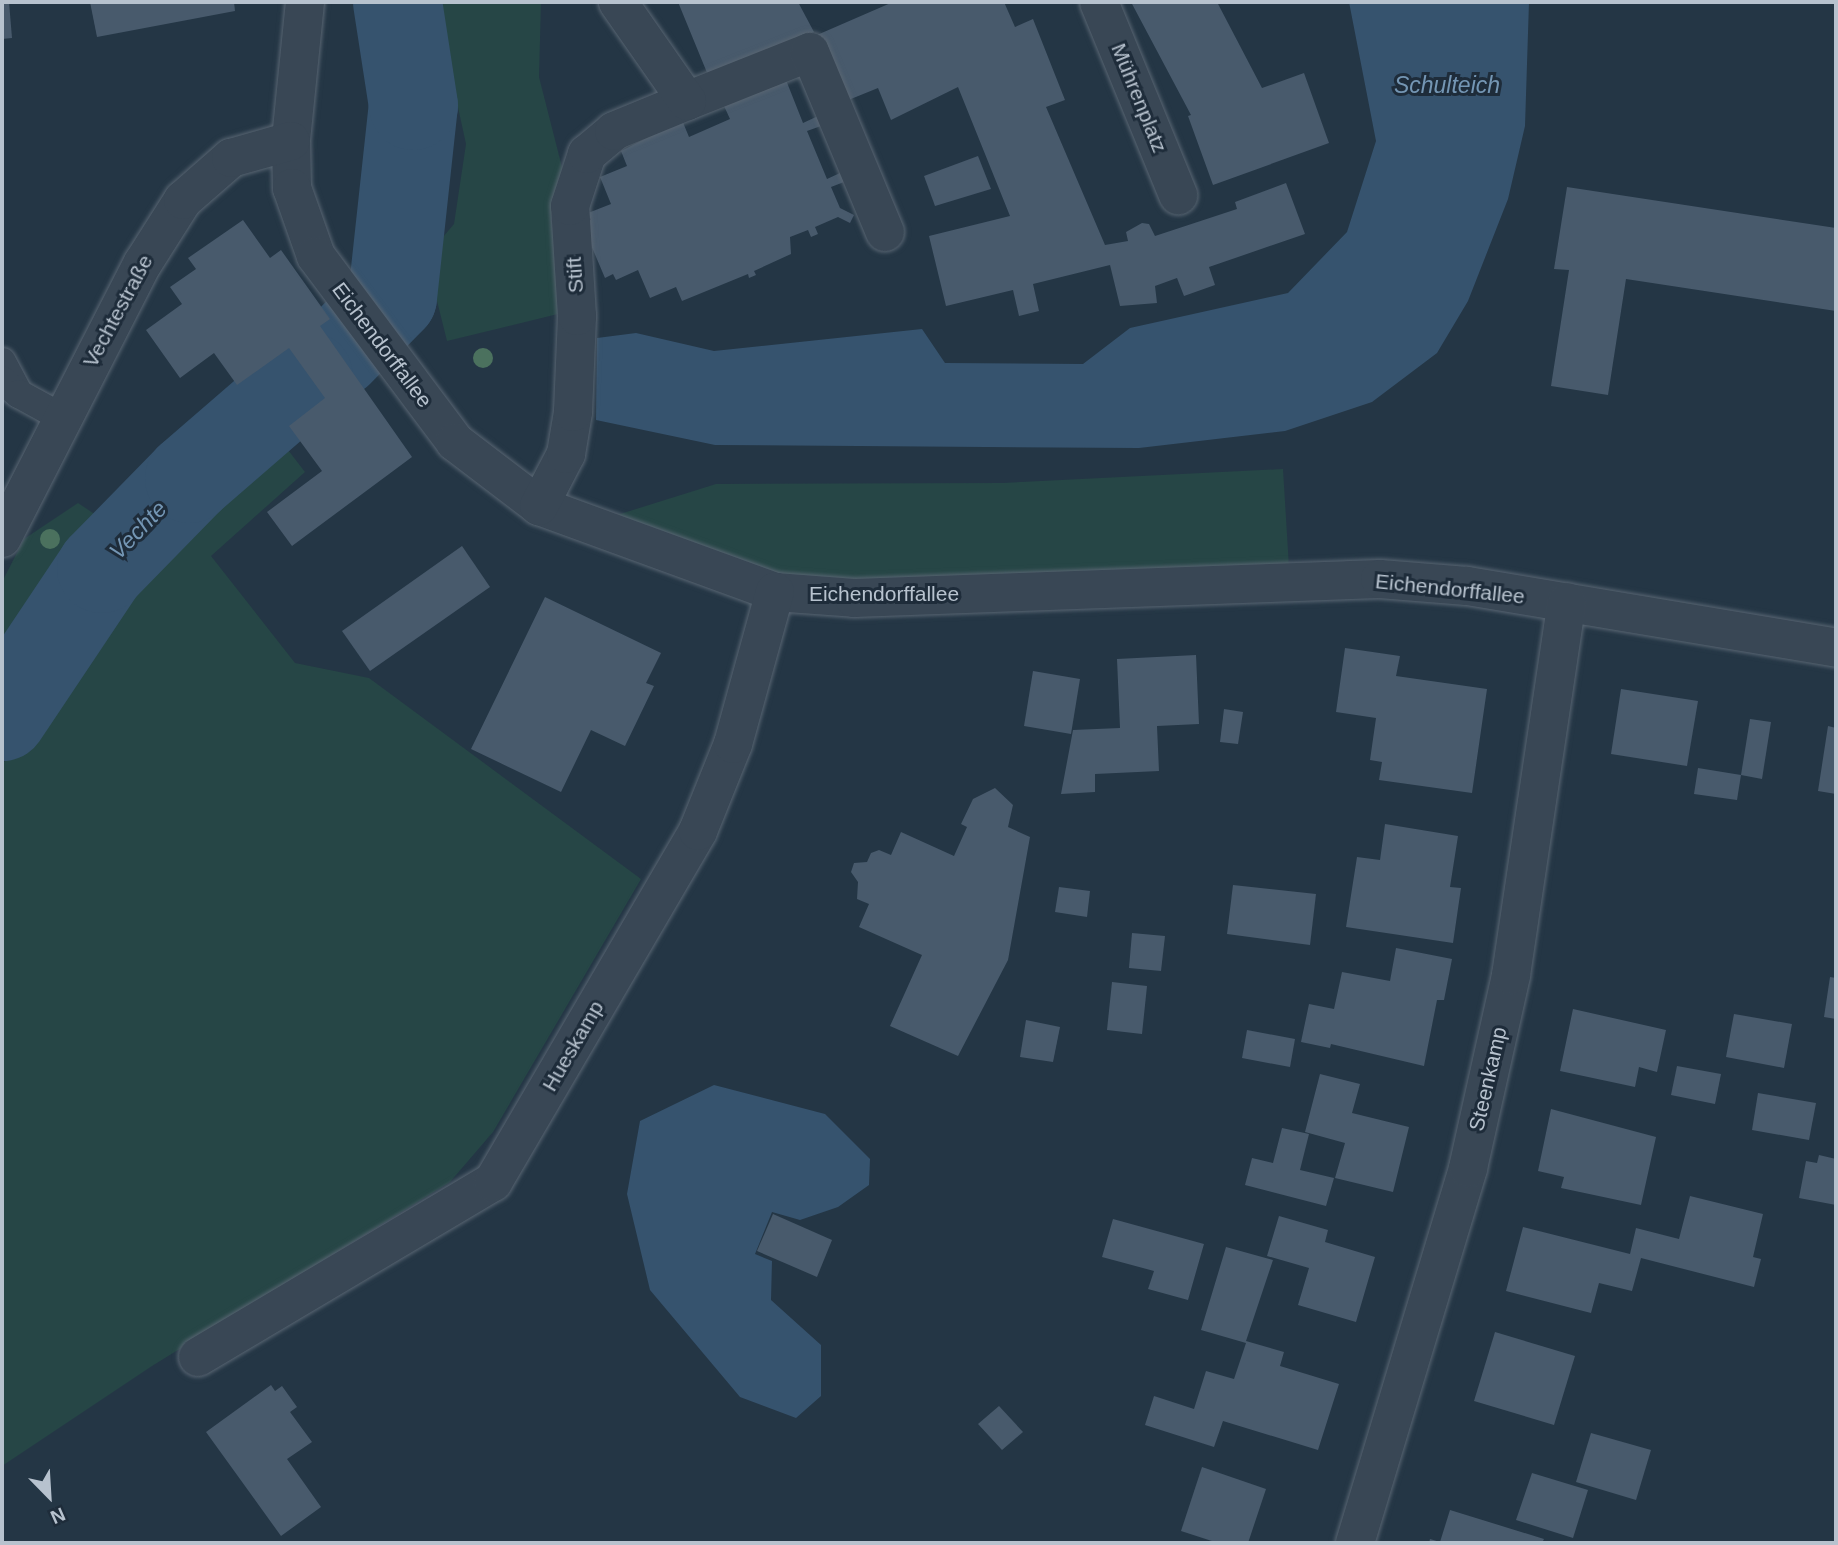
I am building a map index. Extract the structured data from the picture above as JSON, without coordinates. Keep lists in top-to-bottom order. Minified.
{"streets":{"street":["Mührenplatz","Stift","Vechtestraße","Eichendorffallee","Hueskamp","Steenkamp"]},"crossings":[["Stift","Eichendorffallee"],["Vechtestraße","Eichendorffallee"],["Eichendorffallee","Hueskamp"],["Eichendorffallee","Steenkamp"]],"water":["Schulteich","Vechte"],"north":"bottom right"}
